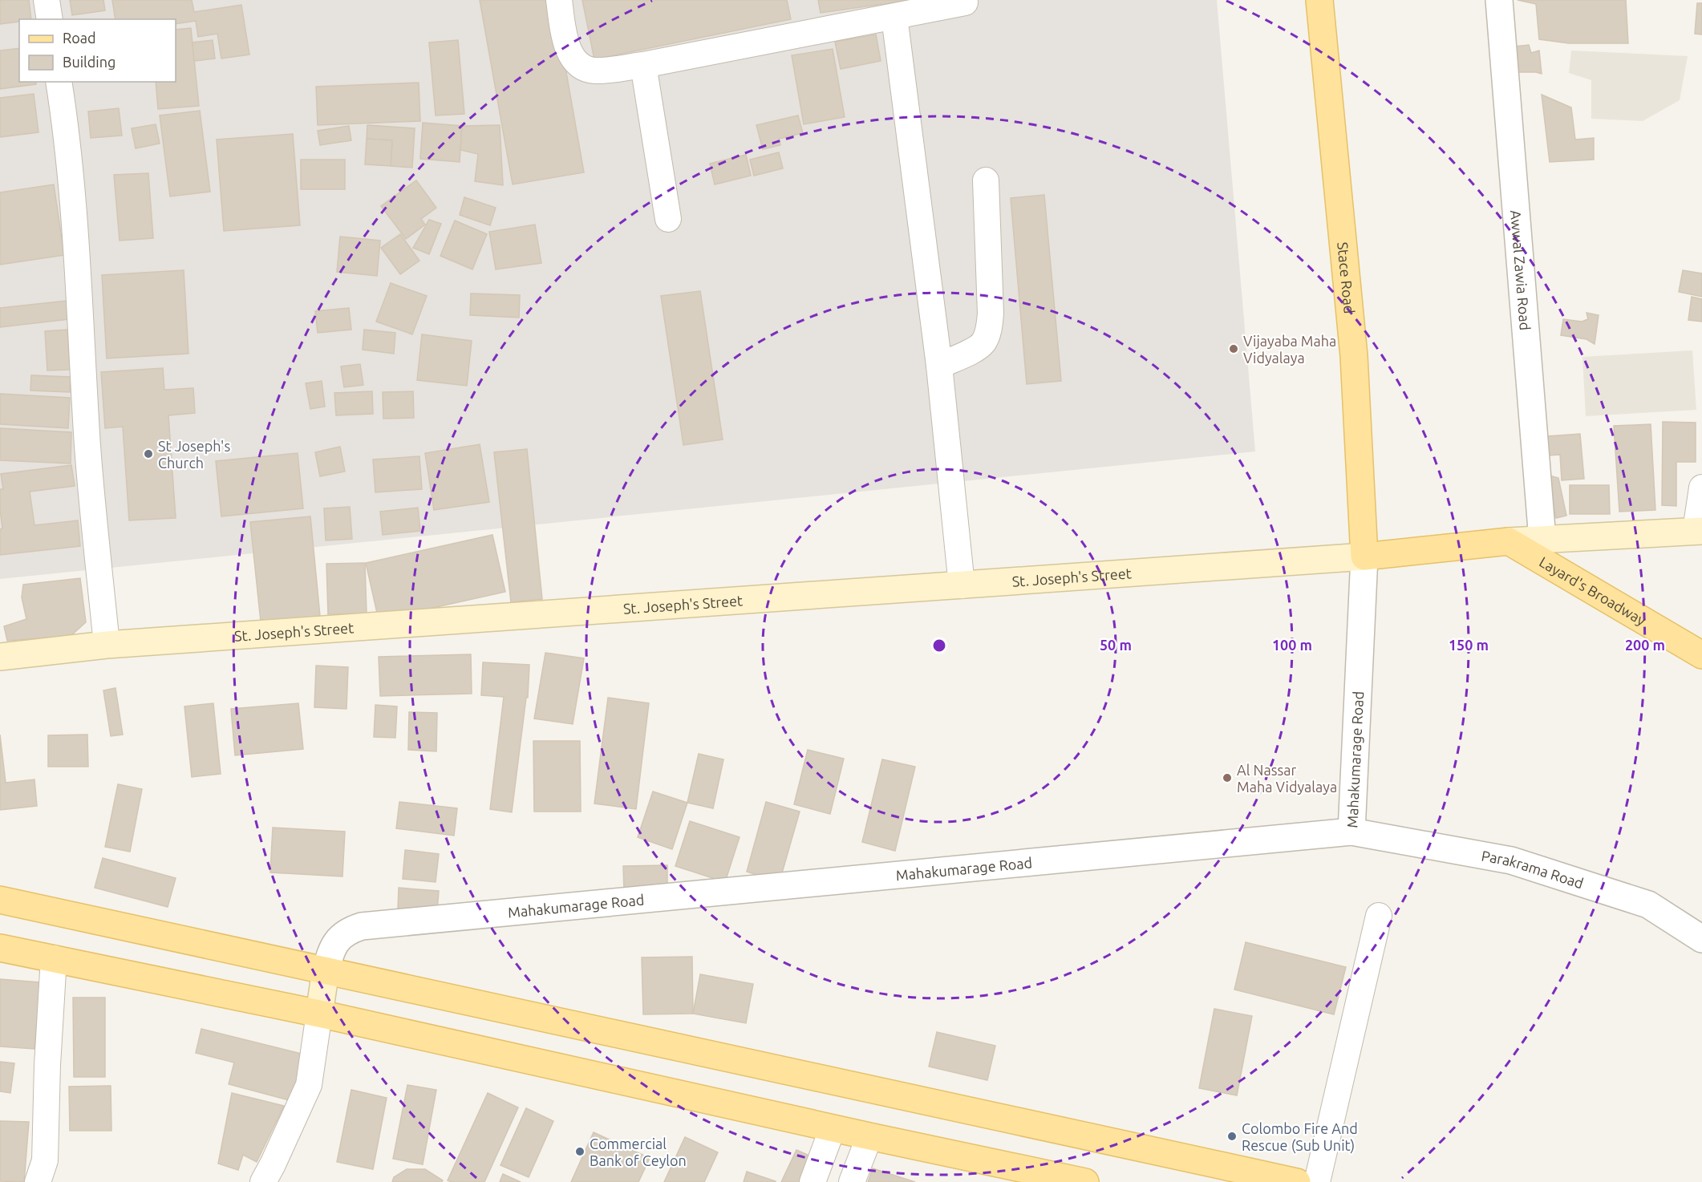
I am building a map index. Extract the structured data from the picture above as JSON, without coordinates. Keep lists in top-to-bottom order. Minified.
{"streets":{"main road":["Stace Road","St. Joseph's Street","Layard's Broadway"],"street":["Awwal Zawia Road","Mahakumarage Road","Parakrama Road"]},"crossings":[["Stace Road","St. Joseph's Street"],["Stace Road","Mahakumarage Road"],["St. Joseph's Street","Mahakumarage Road"],["Mahakumarage Road","Parakrama Road"]],"places":["Vijayaba Maha Vidyalaya","St Joseph's Church","Al Nassar Maha Vidyalaya","Colombo Fire And Rescue (Sub Unit)","Commercial Bank of Ceylon"],"legend":["Road","Building"],"rings":["50 m","100 m","150 m","200 m"]}
